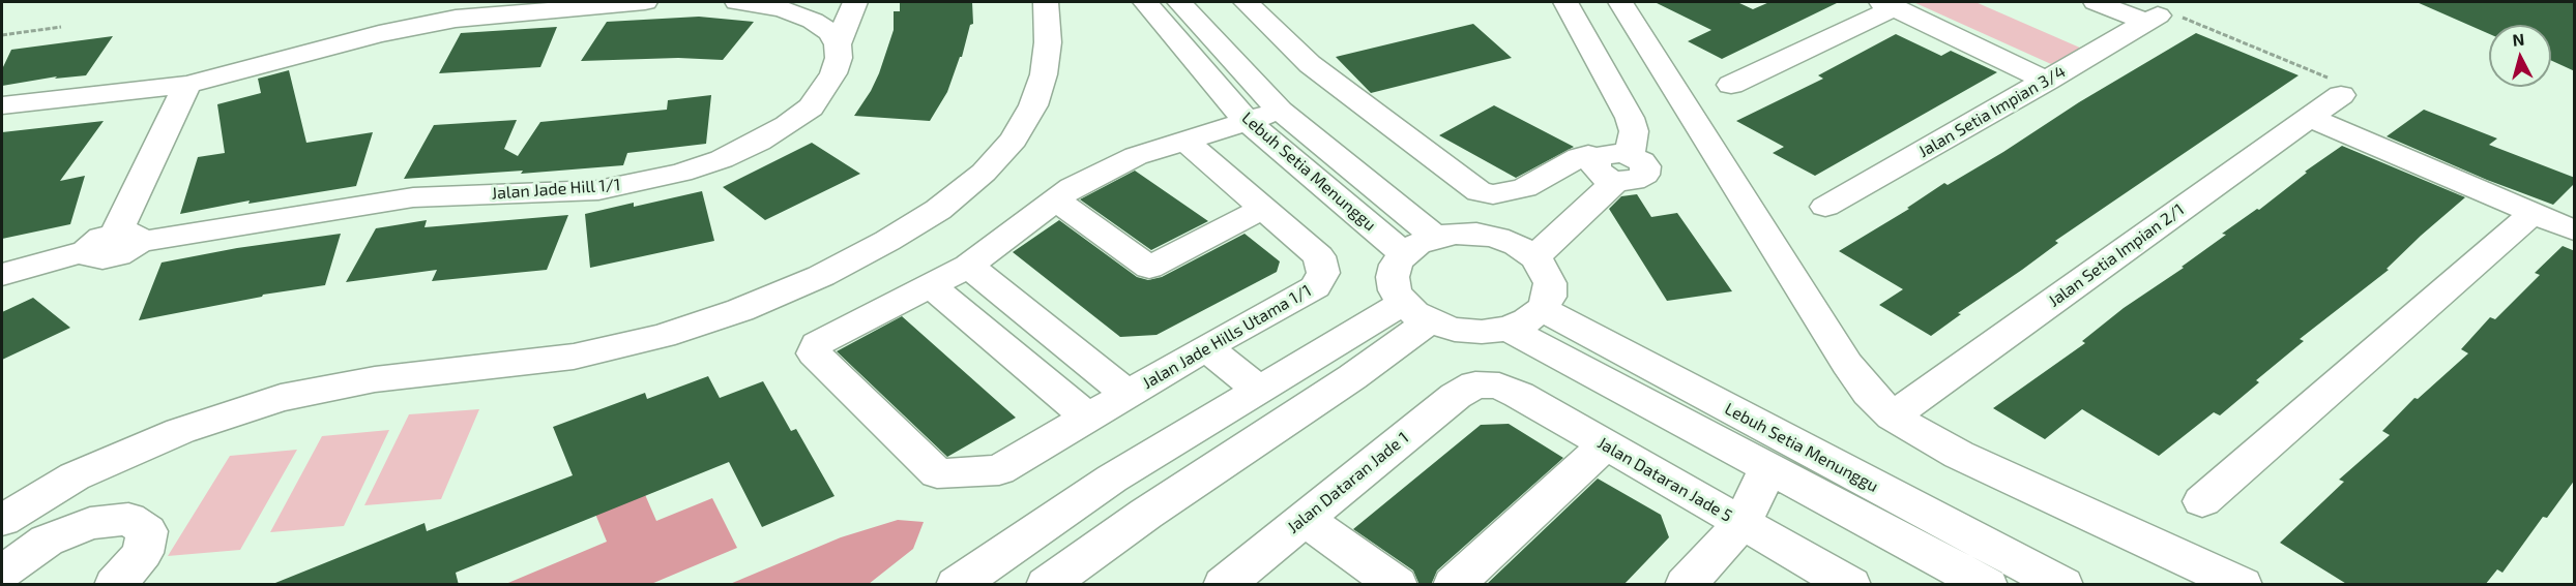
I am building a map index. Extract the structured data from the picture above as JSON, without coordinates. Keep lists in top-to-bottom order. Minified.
{"streets":{"street":["Jalan Setia Impian 3/4","Lebuh Setia Menunggu","Jalan Jade Hill 1/1","Jalan Setia Impian 2/1","Jalan Jade Hills Utama 1/1","Jalan Dataran Jade 5","Jalan Dataran Jade 1"]},"crossings":[["Jalan Dataran Jade 5","Jalan Dataran Jade 1"]],"north":"top"}
